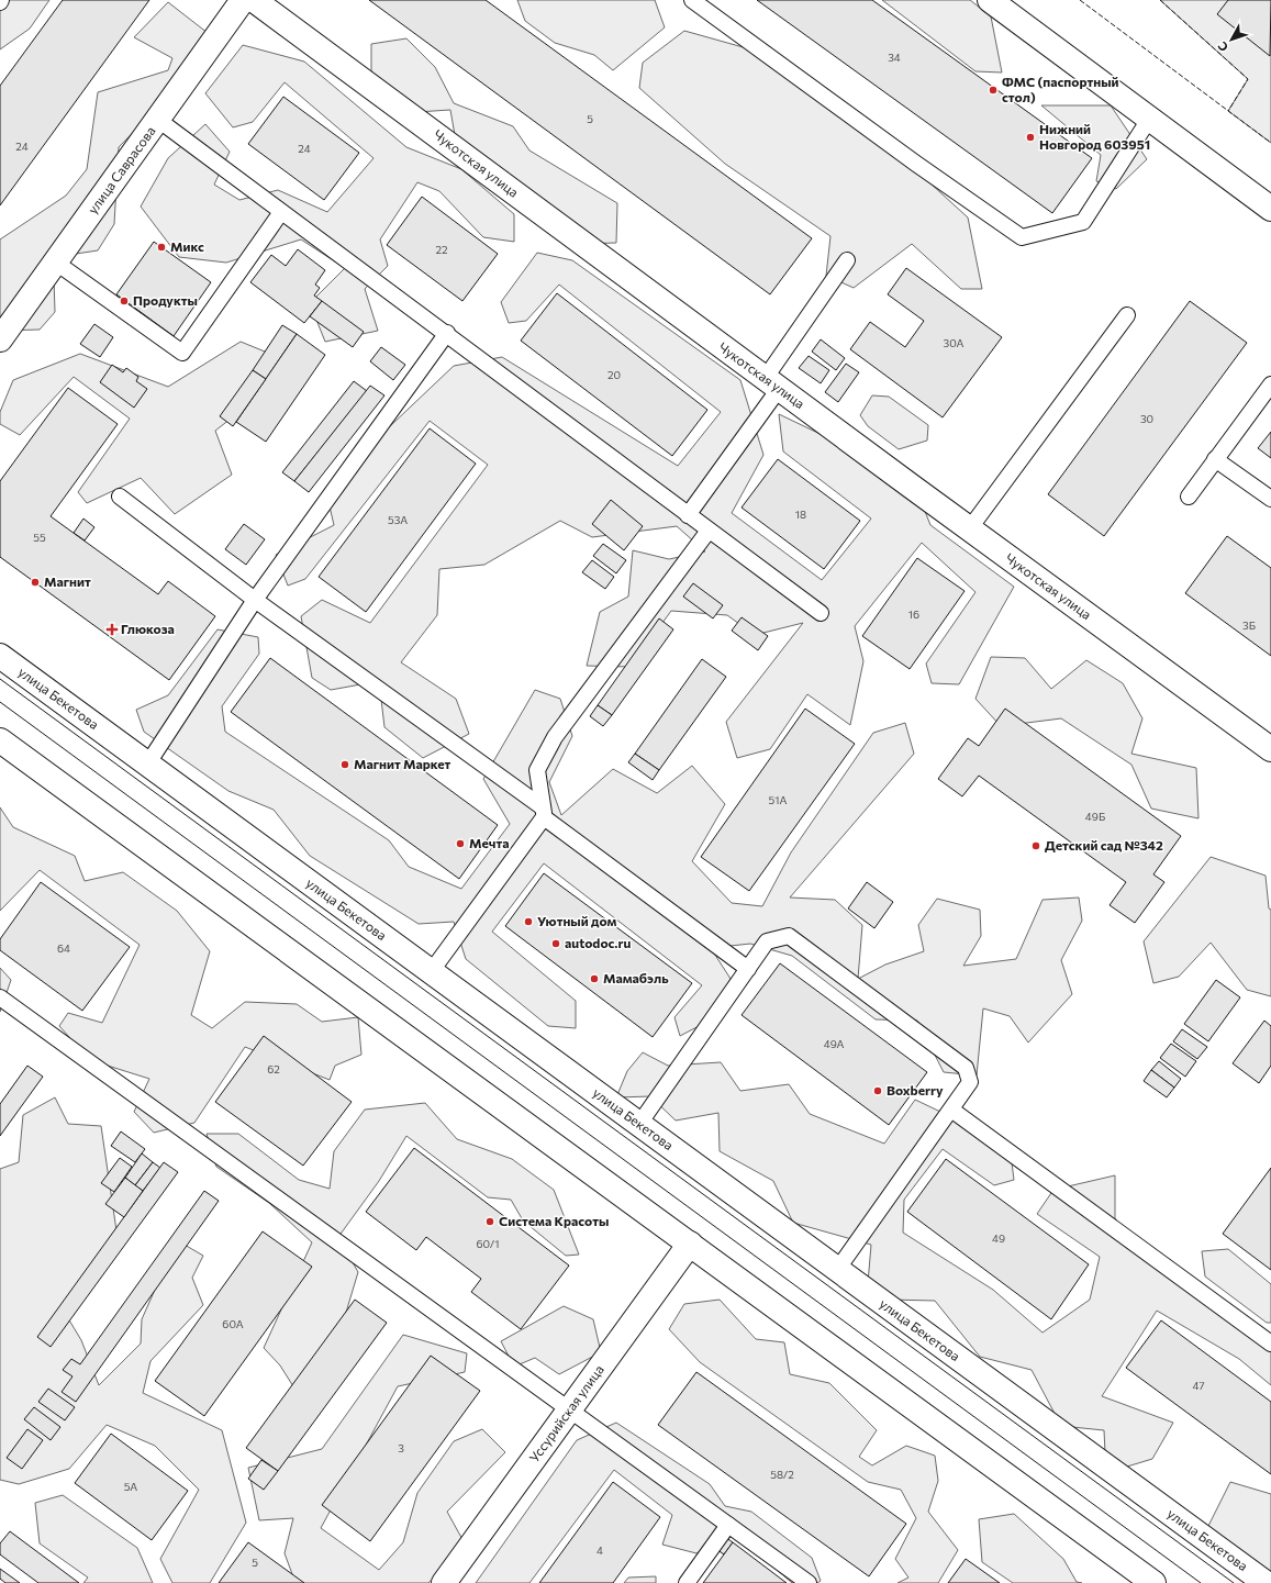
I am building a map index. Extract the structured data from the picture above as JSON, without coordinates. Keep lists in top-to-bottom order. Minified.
{"streets":{"main road":["Чукотская улица","улица Саврасова","улица Бекетова","Уссурийская улица"]},"places":{"other":["ФМС (паспортный стол)","Нижний Новгород 603951","Микс","Продукты","Магнит","Магнит Маркет","Мечта","Детский сад №342","Уютный дом","autodoc.ru","Мамабэль","Boxberry","Система Красоты"],"health":["Глюкоза"]},"house_numbers":["34","5","24","24","22","30А","20","30","18","53А","55","16","3Б","51А","49Б","64","49А","62","49","60/1","60А","47","3","58/2","5А","4","5"],"north":"bottom left"}
